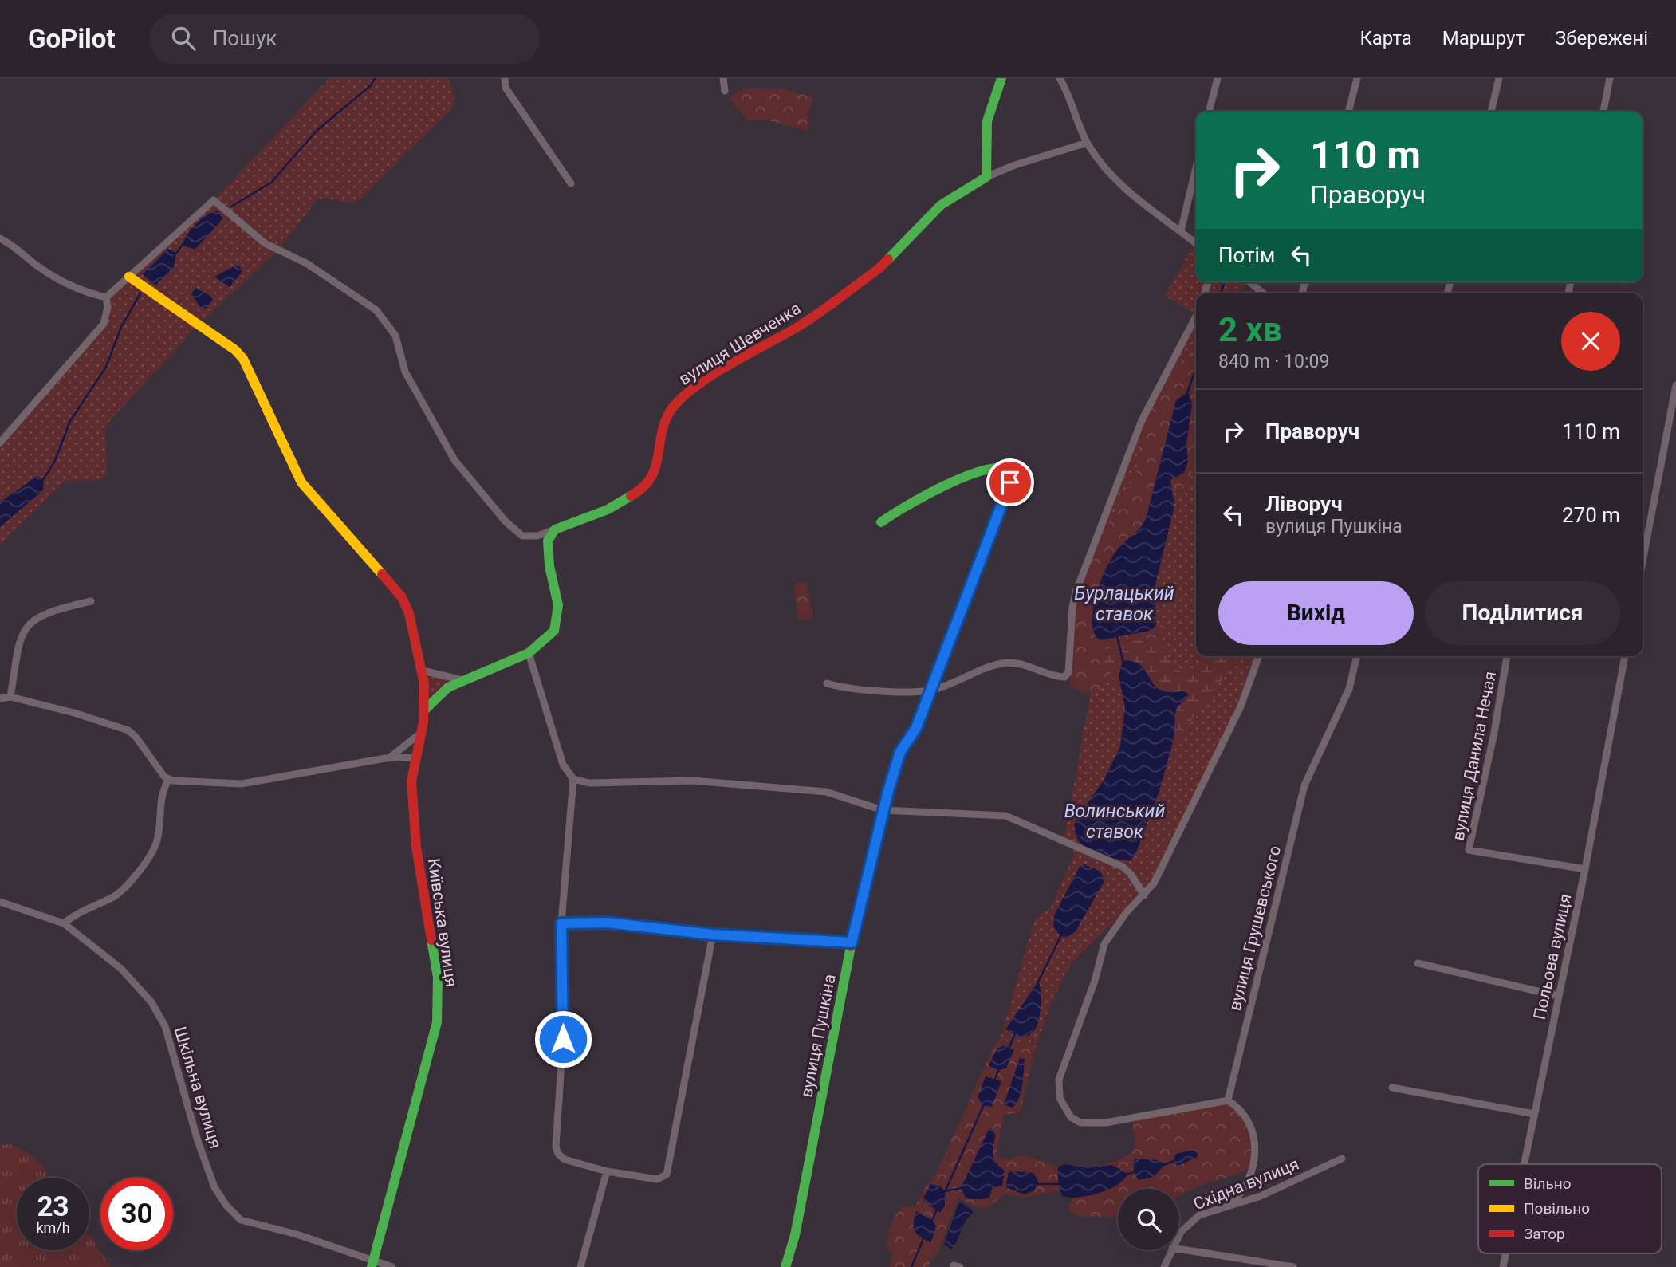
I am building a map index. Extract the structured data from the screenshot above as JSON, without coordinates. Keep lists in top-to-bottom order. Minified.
{"streets":{"street":["вулиця Шевченка","вулиця Данила Нечая","Київська вулиця","вулиця Грушевського","Польова вулиця","вулиця Пушкіна","Шкільна вулиця","Східна вулиця"]},"crossings":[["вулиця Данила Нечая","Польова вулиця"],["Київська вулиця","Шкільна вулиця"]],"water":["Бурлацький ставок","Волинський ставок"],"legend":["Вільно","Повільно","Затор"],"page":{"header":"GoPilot","search":"Пошук","nav":["Карта","Маршрут","Збережені"],"turn":["110 m","Праворуч"],"then":"Потім","heading":["2 хв","840 m · 10:09"],"list":[{"name":"Праворуч","value":"110 m"},{"name":"Ліворуч","note":"вулиця Пушкіна","value":"270 m"}],"buttons":["Вихід","Поділитися"],"speed":"23 km/h","limit":"30"}}
